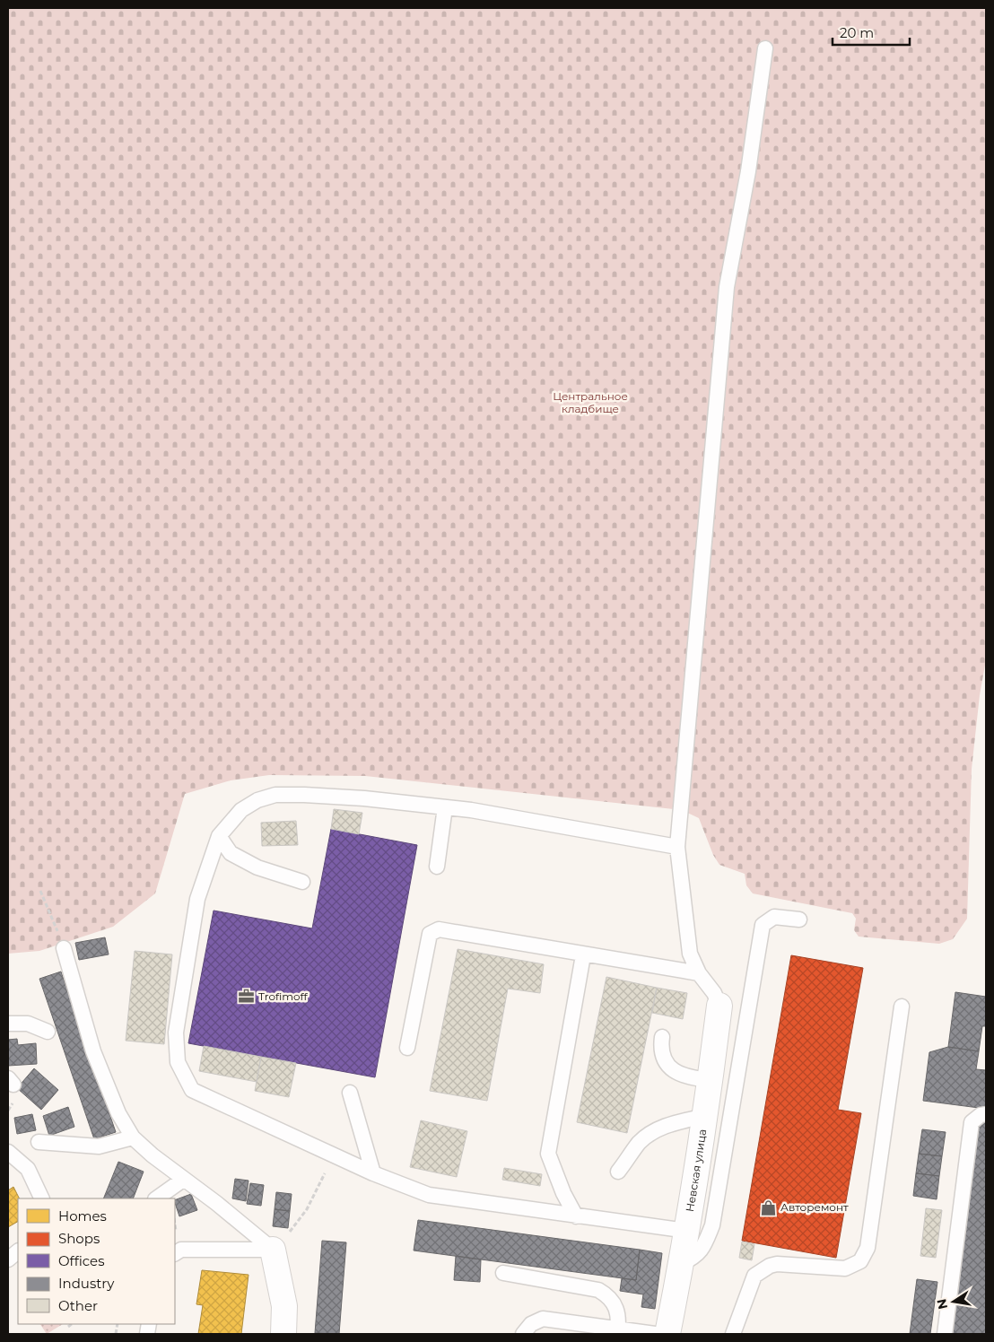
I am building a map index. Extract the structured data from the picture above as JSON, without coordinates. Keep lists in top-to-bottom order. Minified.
{"streets":{"street":["Невская улица"]},"parks":["Центральное кладбище"],"places":{"office":["Trofimoff"],"shop":["Авторемонт"]},"legend":["Homes","Shops","Offices","Industry","Other"],"scale_bar":"20 m","north":"left"}
